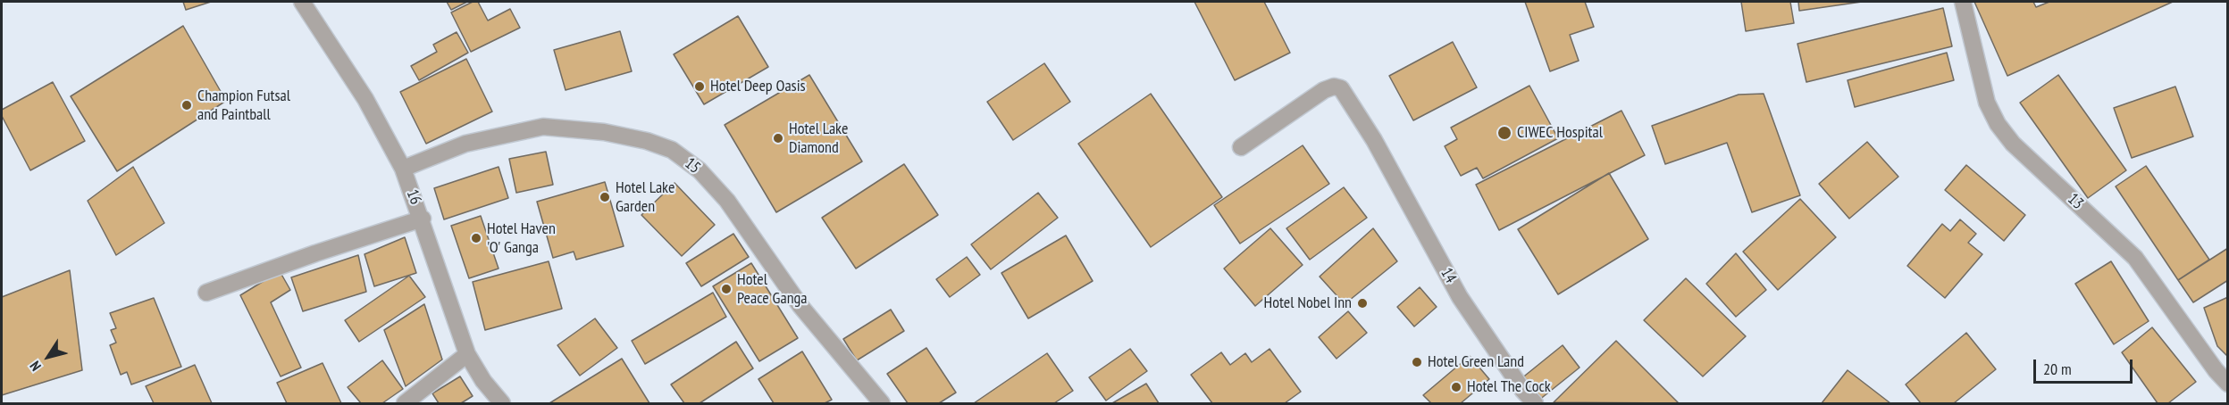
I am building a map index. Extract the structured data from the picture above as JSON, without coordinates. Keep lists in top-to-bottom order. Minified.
{"streets":{"street":["15","16","13","14"]},"crossings":[["15","16"]],"places":["Hotel Deep Oasis","Champion Futsal and Paintball","CIWEC Hospital","Hotel Lake Diamond","Hotel Lake Garden","Hotel Haven 'O' Ganga","Hotel Peace Ganga","Hotel Nobel Inn","Hotel Green Land","Hotel The Cock"],"scale_bar":"20 m","north":"bottom left"}
